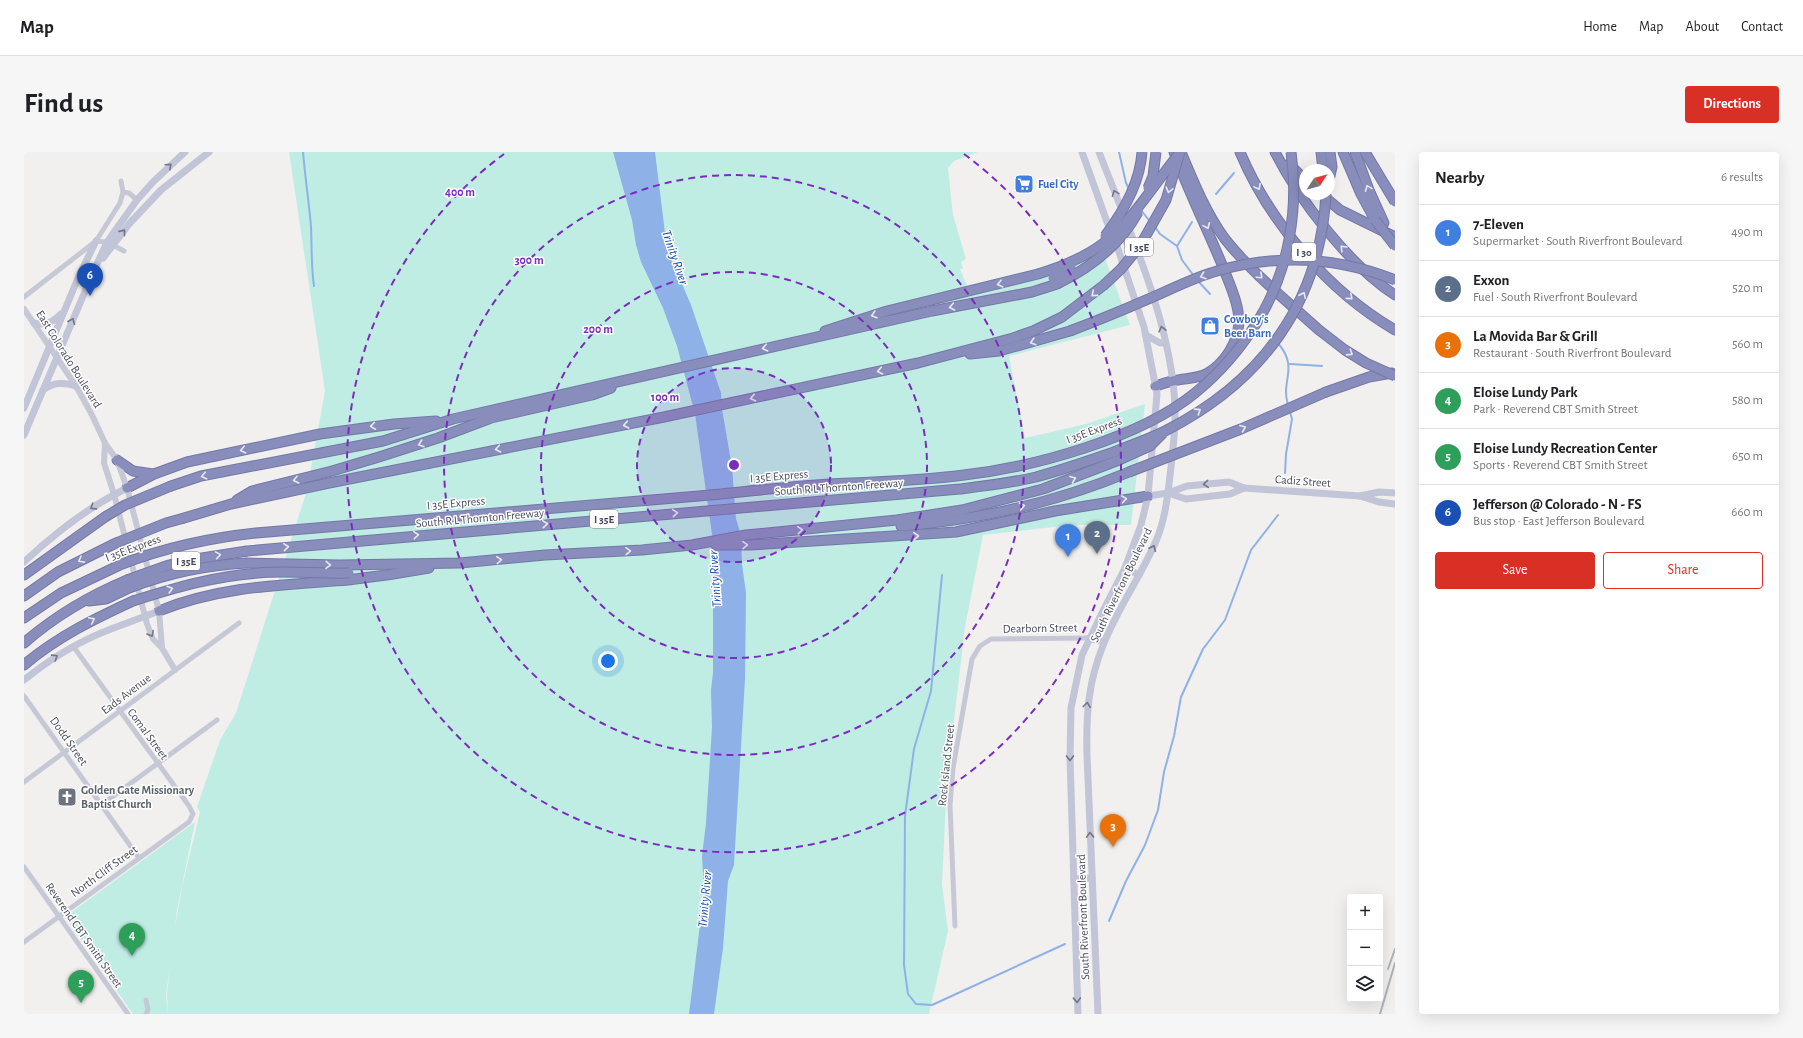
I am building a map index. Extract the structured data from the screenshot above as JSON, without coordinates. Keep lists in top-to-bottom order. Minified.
{"streets":{"highway":["I 35E","I 30","I 35E Express","South R L Thornton Freeway"],"main road":["Cadiz Street","South Riverfront Boulevard"],"street":["East Colorado Boulevard","Dearborn Street","Eads Avenue","Comal Street","Dodd Street","Rock Island Street","North Cliff Street","Reverend CBT Smith Street"]},"crossings":[["I 35E","South R L Thornton Freeway"],["East Colorado Boulevard","Eads Avenue"],["Cadiz Street","South Riverfront Boulevard"],["South Riverfront Boulevard","Dearborn Street"],["Dearborn Street","Rock Island Street"],["Eads Avenue","Comal Street"],["Eads Avenue","Dodd Street"],["Comal Street","North Cliff Street"],["Dodd Street","North Cliff Street"],["North Cliff Street","Reverend CBT Smith Street"]],"water":["Trinity River"],"places":{"supermarket":["Fuel City"],"shop":["Cowboy's Beer Barn"],"church":["Golden Gate Missionary Baptist Church"]},"north":"top right","page":{"header":"Map","nav":["Home","Map","About","Contact"],"buttons":["Directions",["Save","Share"]],"title":"Find us","heading":["Nearby","6 results"],"list":[{"mark":"1","name":"7-Eleven","note":"Supermarket · South Riverfront Boulevard","value":"490 m"},{"mark":"2","name":"Exxon","note":"Fuel · South Riverfront Boulevard","value":"520 m"},{"mark":"3","name":"La Movida Bar & Grill","note":"Restaurant · South Riverfront Boulevard","value":"560 m"},{"mark":"4","name":"Eloise Lundy Park","note":"Park · Reverend CBT Smith Street","value":"580 m"},{"mark":"5","name":"Eloise Lundy Recreation Center","note":"Sports · Reverend CBT Smith Street","value":"650 m"},{"mark":"6","name":"Jefferson @ Colorado - N - FS","note":"Bus stop · East Jefferson Boulevard","value":"660 m"}],"pins":["6","2","1","3","4","5"],"map_buttons":["+","−"]},"rings":["400 m","300 m","200 m","100 m"]}
